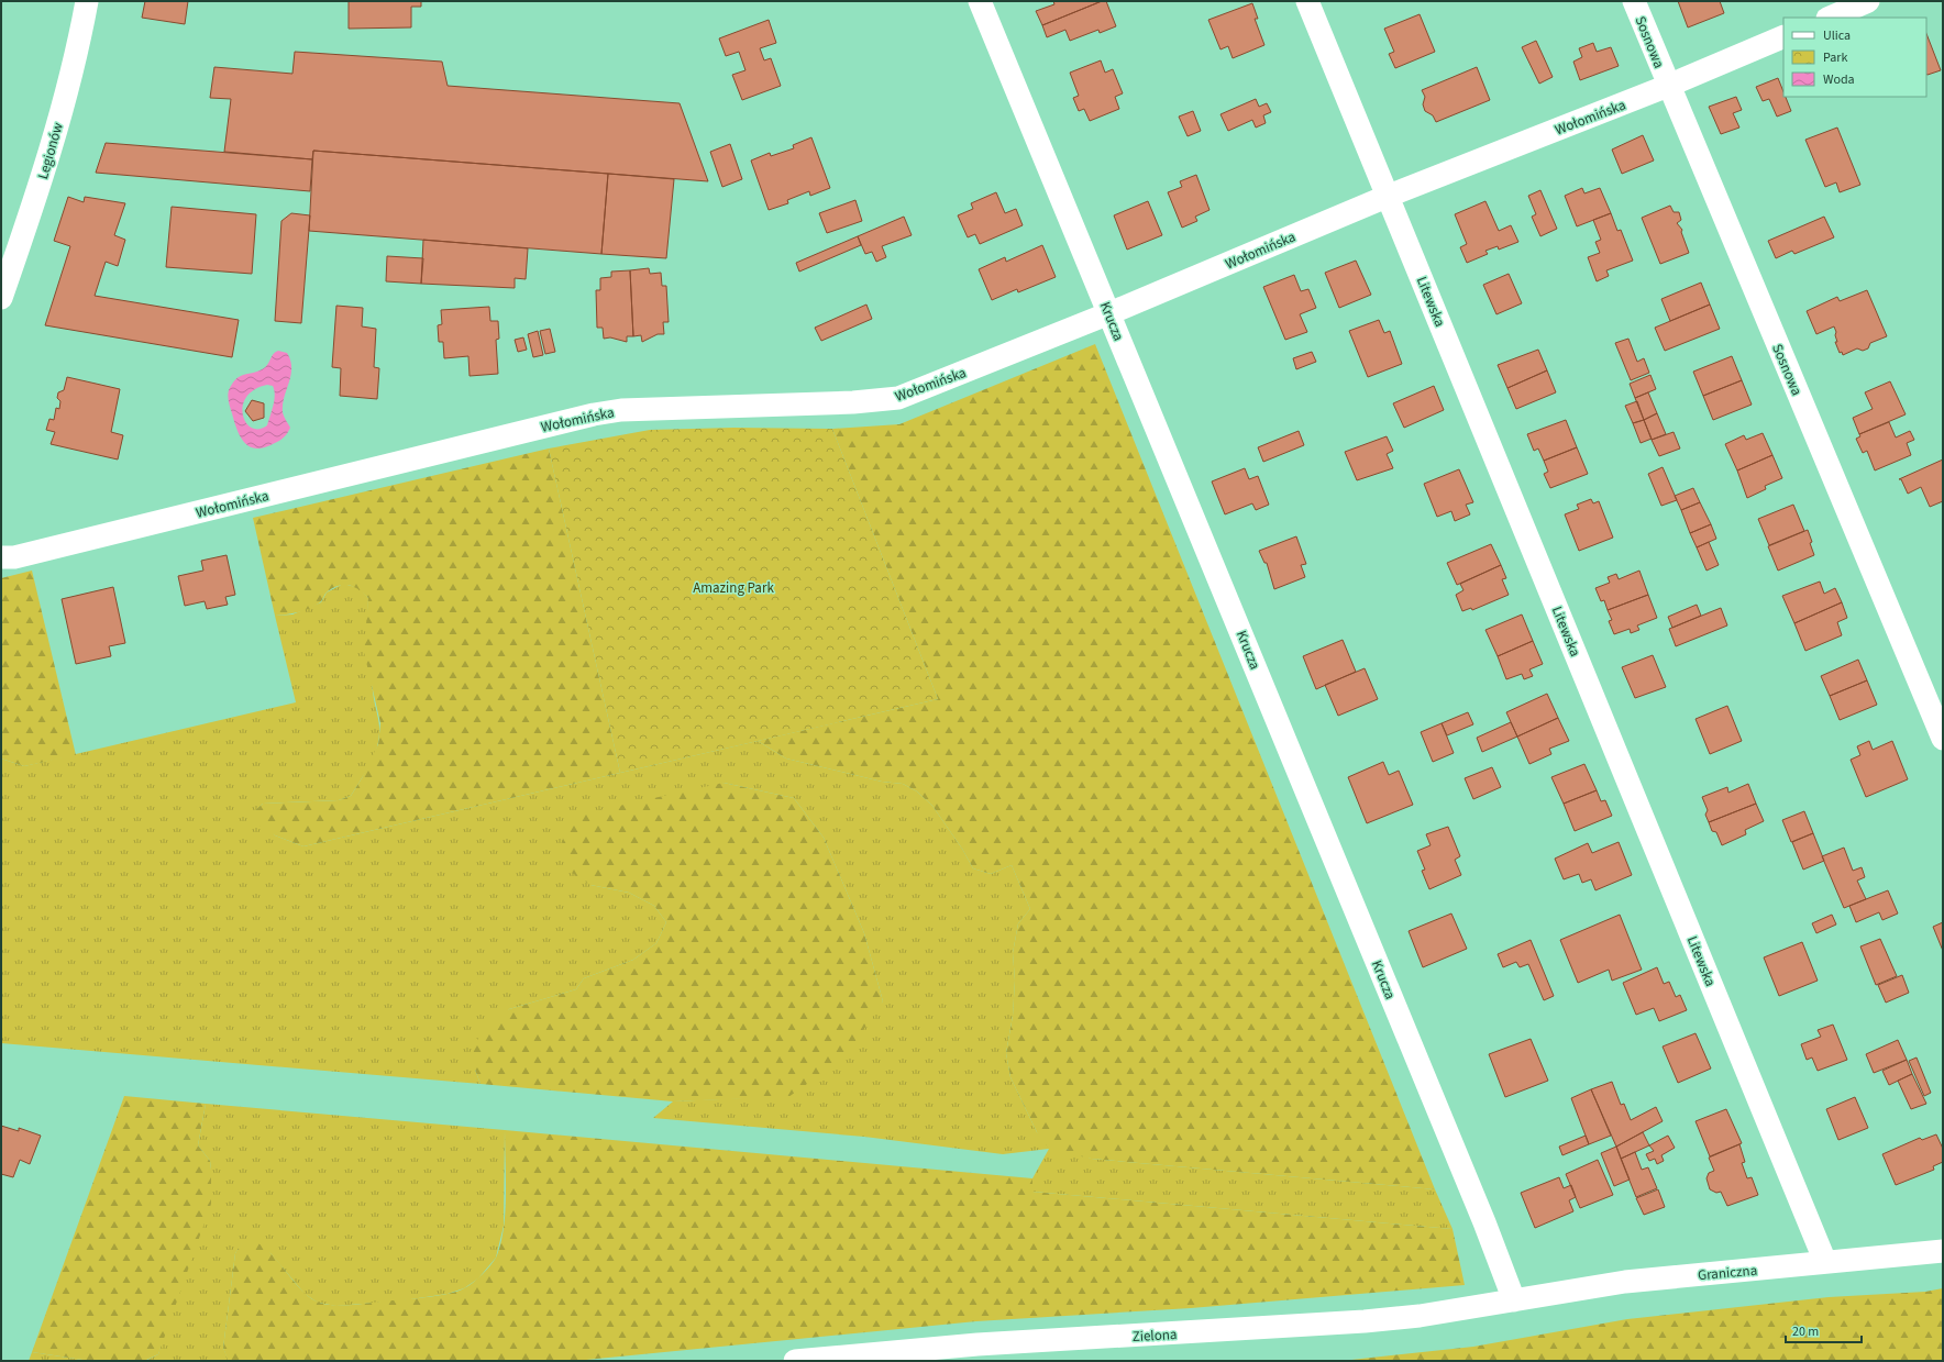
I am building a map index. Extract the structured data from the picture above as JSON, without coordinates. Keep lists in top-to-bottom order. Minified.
{"streets":{"street":["Sosnowa","Wołomińska","Legionów","Litewska","Krucza","Graniczna","Zielona"]},"crossings":[["Sosnowa","Wołomińska"],["Wołomińska","Litewska"],["Wołomińska","Krucza"],["Litewska","Graniczna"],["Krucza","Graniczna"],["Krucza","Zielona"],["Graniczna","Zielona"]],"parks":["Amazing Park"],"legend":["Ulica","Park","Woda"],"scale_bar":"20 m"}
